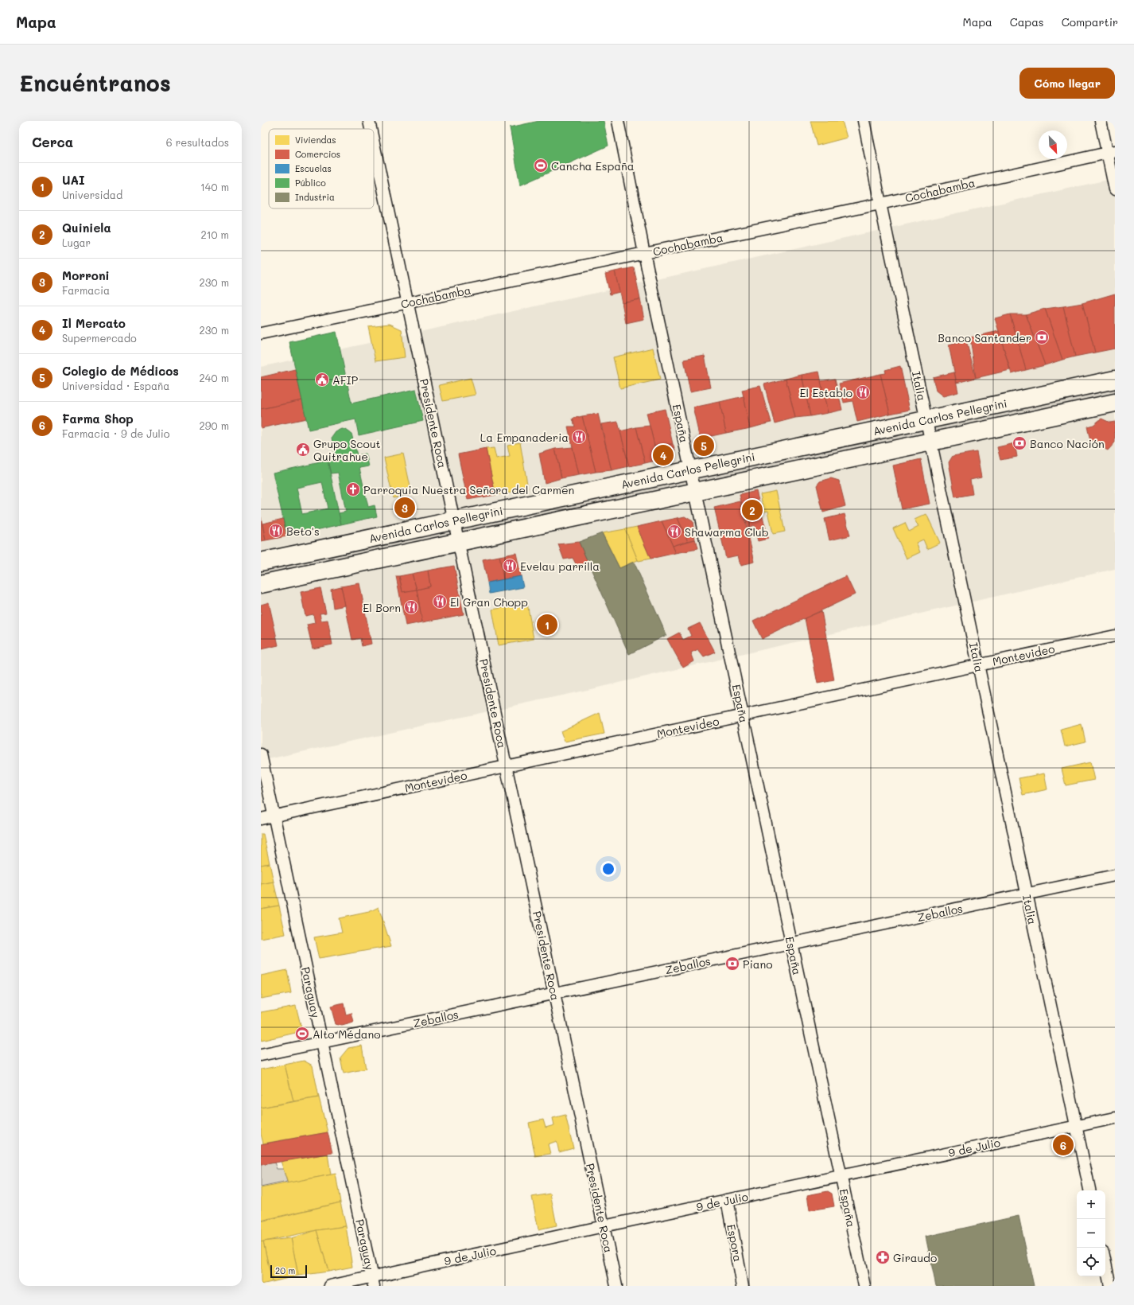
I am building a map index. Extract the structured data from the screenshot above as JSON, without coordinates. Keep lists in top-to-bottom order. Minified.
{"streets":{"main road":["Avenida Carlos Pellegrini"],"street":["Cochabamba","Italia","Presidente Roca","España","Montevideo","Zeballos","Paraguay","9 de Julio","Espora"]},"crossings":[["Cochabamba","Italia"],["Cochabamba","Presidente Roca"],["Cochabamba","España"],["Italia","Avenida Carlos Pellegrini"],["Italia","Montevideo"],["Italia","Zeballos"],["Italia","9 de Julio"],["Avenida Carlos Pellegrini","Presidente Roca"],["Avenida Carlos Pellegrini","España"],["Presidente Roca","Montevideo"],["Presidente Roca","Zeballos"],["Presidente Roca","9 de Julio"],["España","Montevideo"],["España","Zeballos"],["España","9 de Julio"],["Montevideo","Paraguay"],["Zeballos","Paraguay"],["Paraguay","9 de Julio"],["9 de Julio","Espora"]],"places":{"sports":["Cancha España","Alto Médano"],"bank":["Banco Santander","Banco Nación","Piano"],"public building":["AFIP","Grupo Scout Quitrahue"],"restaurant":["El Establo","La Empanaderia","Beto's","Shawarma Club","Evelau parrilla","El Gran Chopp","El Born"],"church":["Parroquia Nuestra Señora del Carmen"],"pharmacy":["Giraudo"]},"legend":["Viviendas","Comercios","Escuelas","Público","Industria"],"scale_bar":"20 m","north":"bottom right","page":{"header":"Mapa","nav":["Mapa","Capas","Compartir"],"buttons":"Cómo llegar","title":"Encuéntranos","heading":["Cerca","6 resultados"],"list":[{"mark":"1","name":"UAI","note":"Universidad","value":"140 m"},{"mark":"2","name":"Quiniela","note":"Lugar","value":"210 m"},{"mark":"3","name":"Morroni","note":"Farmacia","value":"230 m"},{"mark":"4","name":"Il Mercato","note":"Supermercado","value":"230 m"},{"mark":"5","name":"Colegio de Médicos","note":"Universidad · España","value":"240 m"},{"mark":"6","name":"Farma Shop","note":"Farmacia · 9 de Julio","value":"290 m"}],"pins":["5","4","3","2","1","6"],"map_buttons":["+","−"],"scale":"20 m"}}
